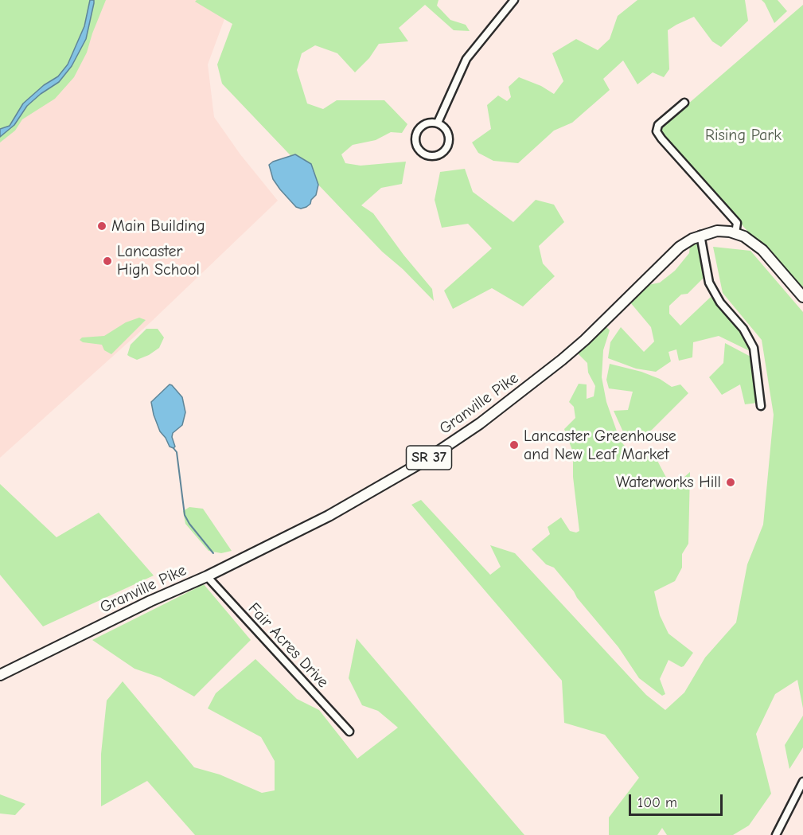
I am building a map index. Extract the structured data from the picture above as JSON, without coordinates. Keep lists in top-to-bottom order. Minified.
{"streets":{"highway":["Granville Pike","SR 37"],"street":["Fair Acres Drive"]},"crossings":[["Granville Pike","Fair Acres Drive"]],"parks":["Rising Park"],"places":["Main Building","Lancaster High School","Lancaster Greenhouse and New Leaf Market","Waterworks Hill"],"scale_bar":"100 m"}
